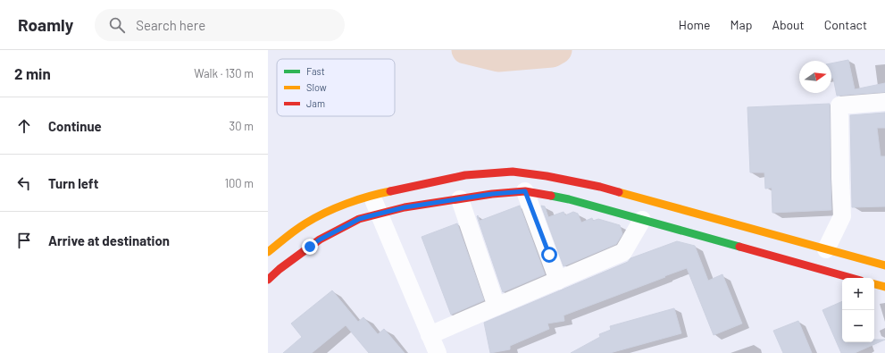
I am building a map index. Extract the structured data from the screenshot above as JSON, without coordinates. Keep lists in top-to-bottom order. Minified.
{"legend":["Fast","Slow","Jam"],"north":"right","page":{"header":"Roamly","search":"Search here","nav":["Home","Map","About","Contact"],"heading":["2 min","Walk · 130 m"],"list":[["Continue","30 m"],["Turn left","100 m"],"Arrive at destination"],"map_buttons":["+","−"]}}
